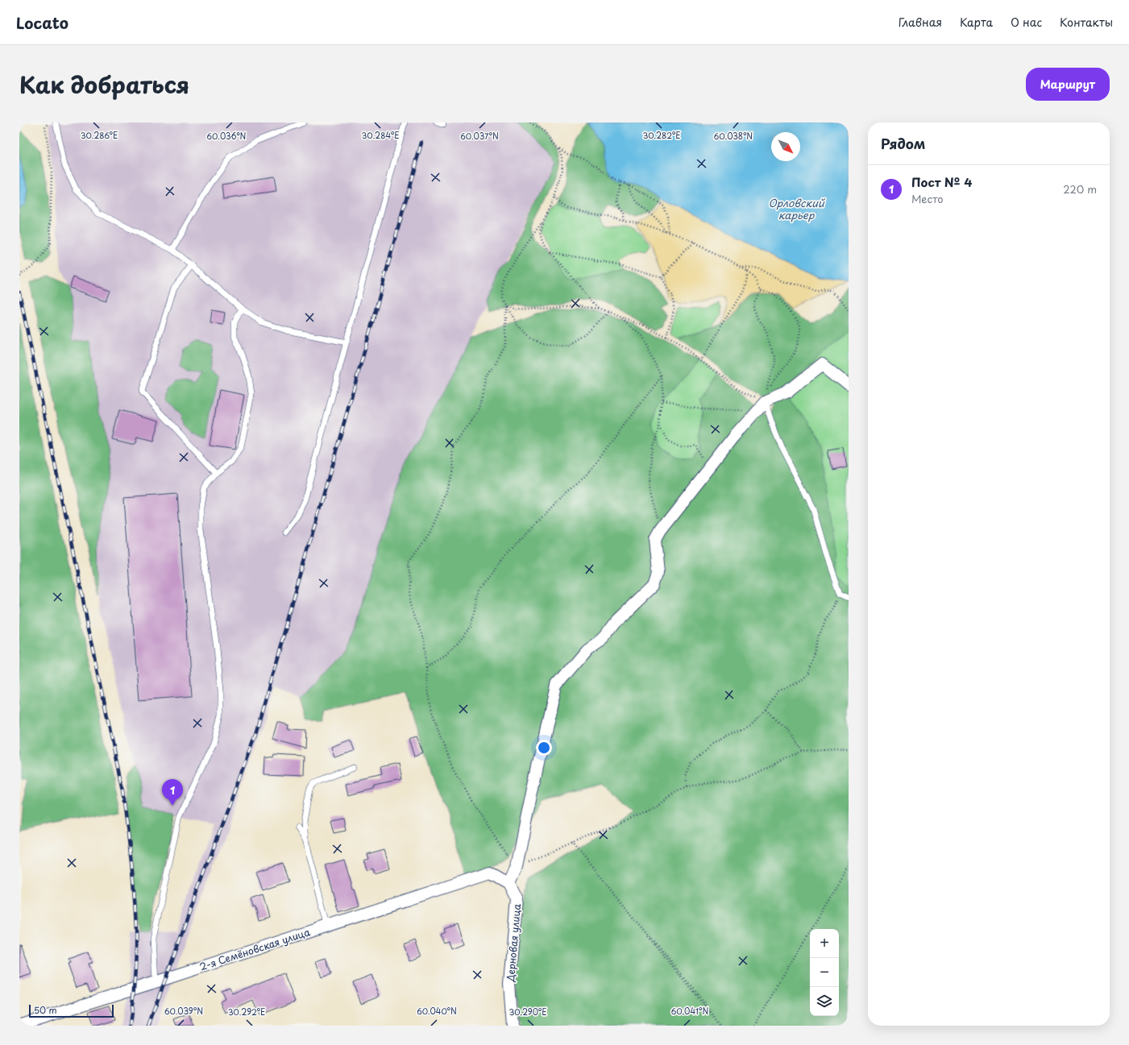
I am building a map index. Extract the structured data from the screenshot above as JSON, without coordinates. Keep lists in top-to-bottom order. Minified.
{"streets":{"street":["Дерновая улица","2-я Семёновская улица"]},"crossings":[["Дерновая улица","2-я Семёновская улица"]],"water":["Орловский карьер"],"scale_bar":"50 m","north":"bottom right","page":{"header":"Locato","nav":["Главная","Карта","О нас","Контакты"],"title":"Как добраться","buttons":"Маршрут","heading":"Рядом","list":[{"mark":"1","name":"Пост № 4","note":"Место","value":"220 m"}],"pins":"1","map_buttons":["+","−"],"scale":"50 m"},"coordinates":["30.284°E","30.286°E","30.282°E","60.036°N","60.037°N","60.038°N","60.039°N","60.040°N","60.041°N","30.292°E","30.290°E"]}
